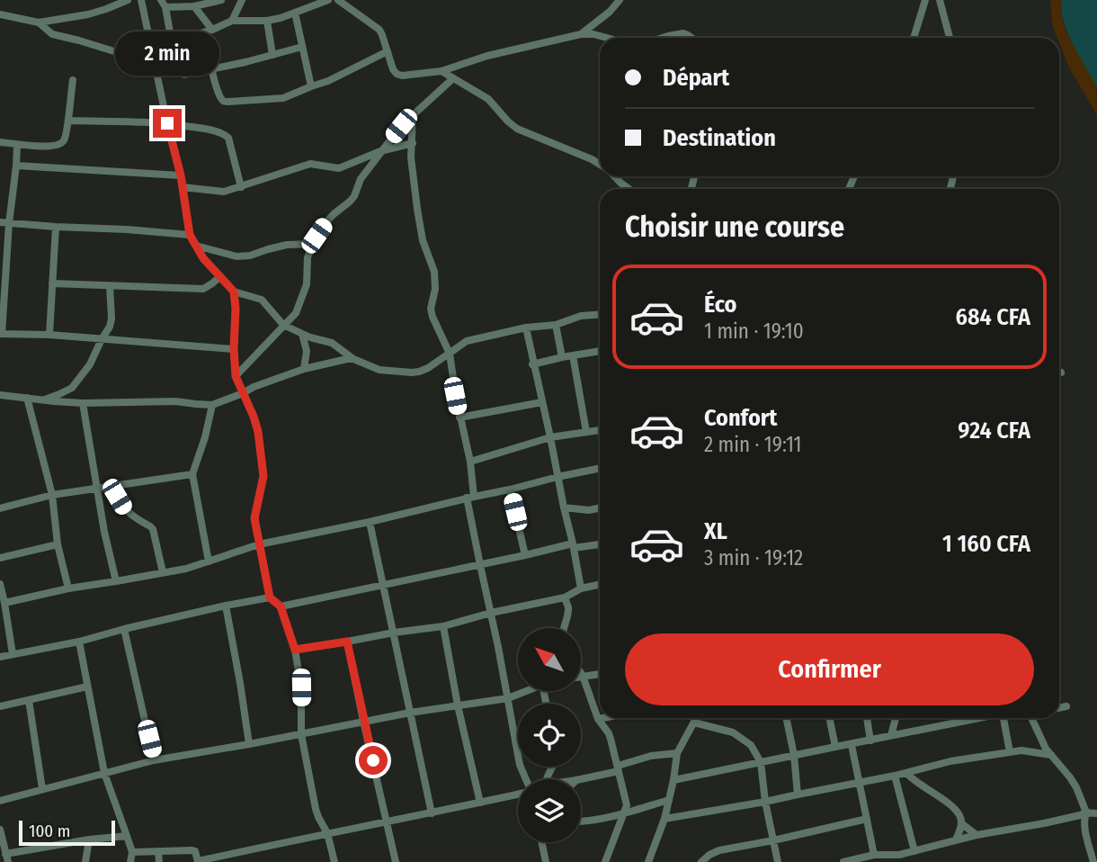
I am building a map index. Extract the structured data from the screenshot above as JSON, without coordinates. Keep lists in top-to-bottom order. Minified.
{"scale_bar":"100 m","north":"top left","page":{"bubble":"2 min","banner":["Départ","Destination"],"heading":"Choisir une course","list":[{"name":"Éco","note":"1 min · 19:10","value":"684 CFA"},{"name":"Confort","note":"2 min · 19:11","value":"924 CFA"},{"name":"XL","note":"3 min · 19:12","value":"1 160 CFA"}],"buttons":"Confirmer","scale":"100 m"}}
